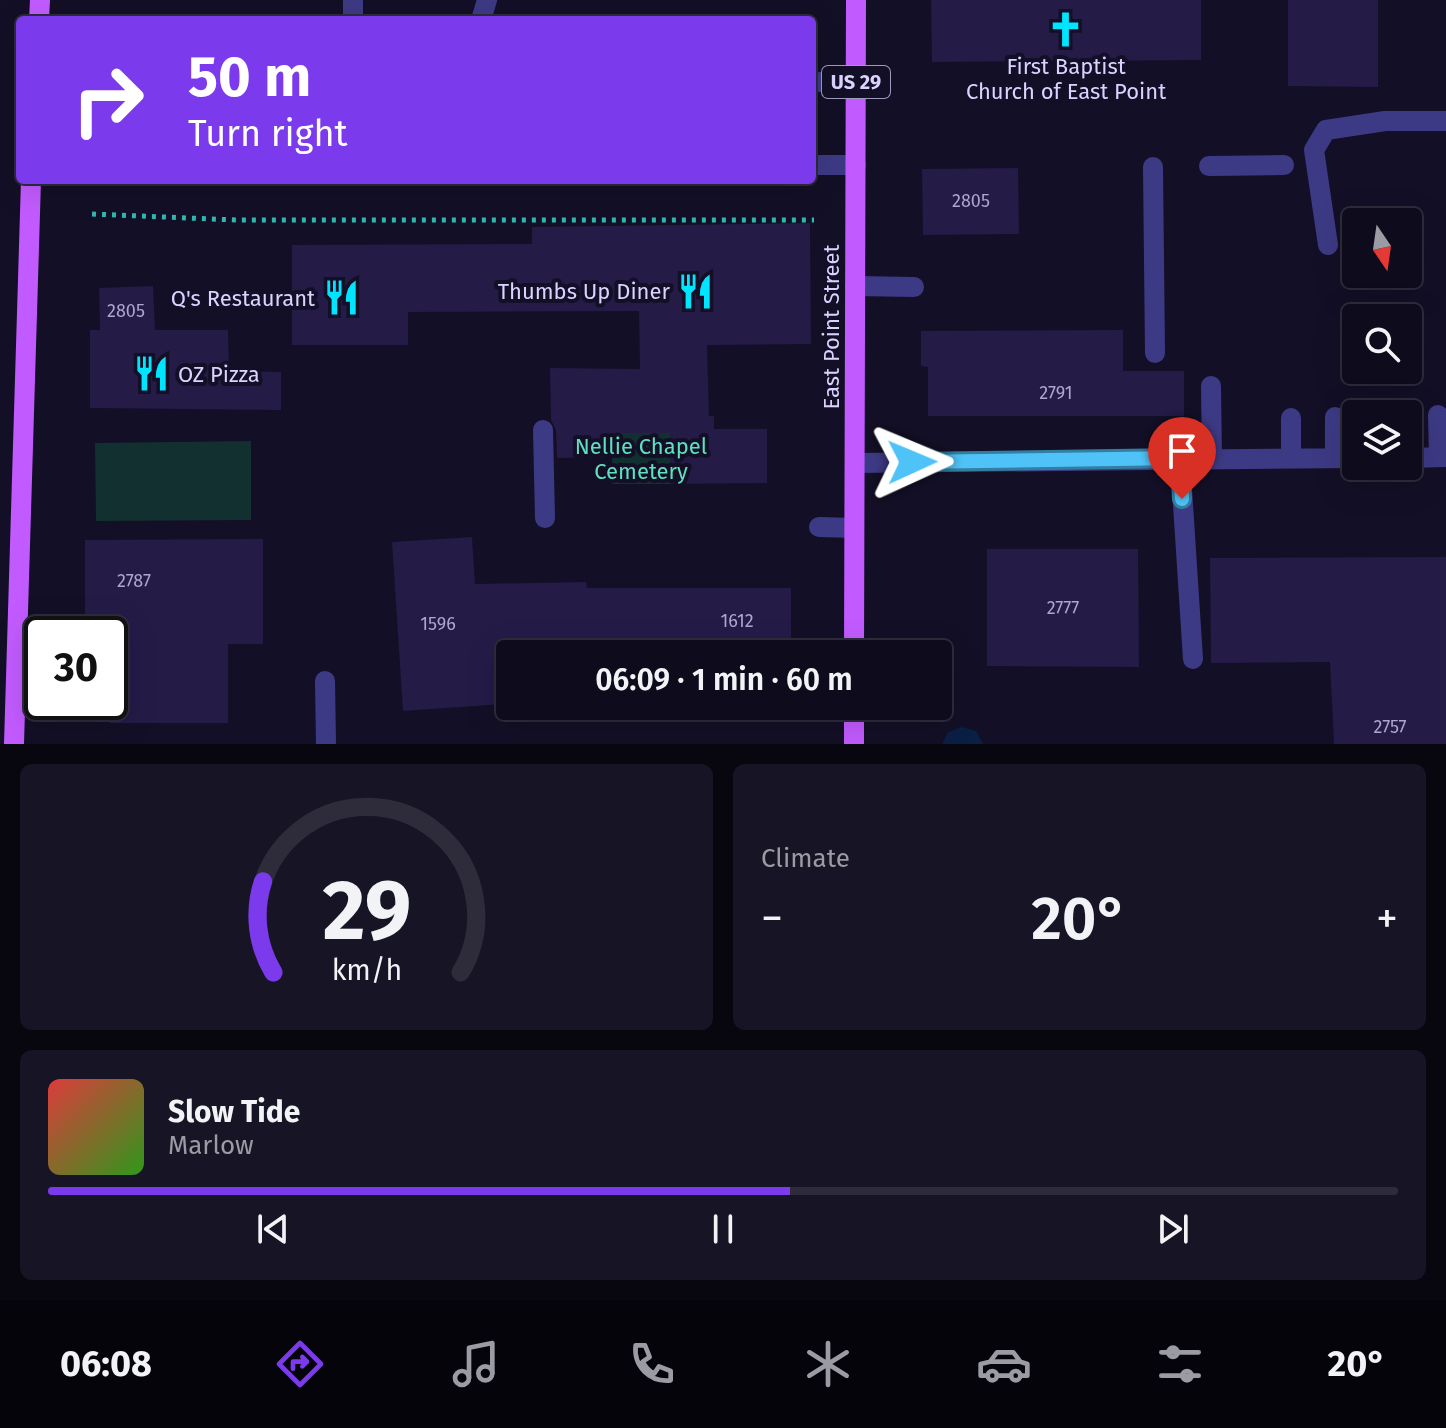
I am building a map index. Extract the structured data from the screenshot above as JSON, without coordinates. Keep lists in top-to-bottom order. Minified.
{"streets":{"main road":["US 29","East Point Street"]},"parks":["Nellie Chapel Cemetery"],"places":{"church":["First Baptist Church of East Point"],"restaurant":["Thumbs Up Diner","Q's Restaurant","OZ Pizza"]},"house_numbers":["2805","2805","2791","2787","2777","1612","1596","2757"],"north":"bottom","page":{"turn":["50 m","Turn right"],"limit":"30","trip":"06:09 · 1 min · 60 m","tile":"Climate","heat":["−","20°","+"],"song":["Slow Tide","Marlow"],"tabs":["06:08","20°"],"gauge":["29","km/h"]}}
